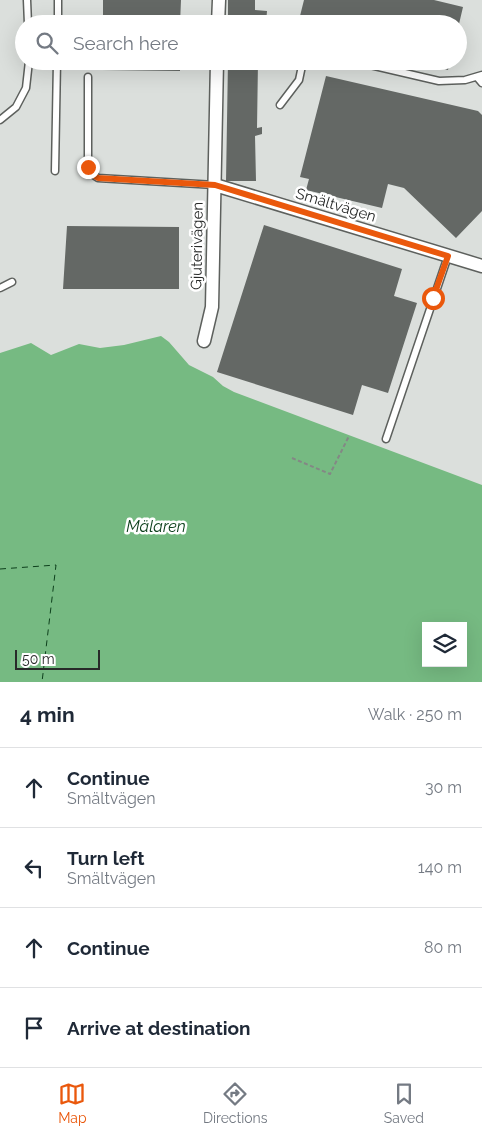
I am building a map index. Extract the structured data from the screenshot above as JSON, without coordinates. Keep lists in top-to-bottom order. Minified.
{"streets":{"street":["Smältvägen","Gjuterivägen"]},"crossings":[["Smältvägen","Gjuterivägen"]],"water":["Mälaren"],"scale_bar":"50 m","page":{"search":"Search here","scale":"50 m","heading":["4 min","Walk · 250 m"],"list":[["Continue","Smältvägen","30 m"],["Turn left","Smältvägen","140 m"],["Continue","80 m"],"Arrive at destination"],"nav":["Map","Directions","Saved"]}}
